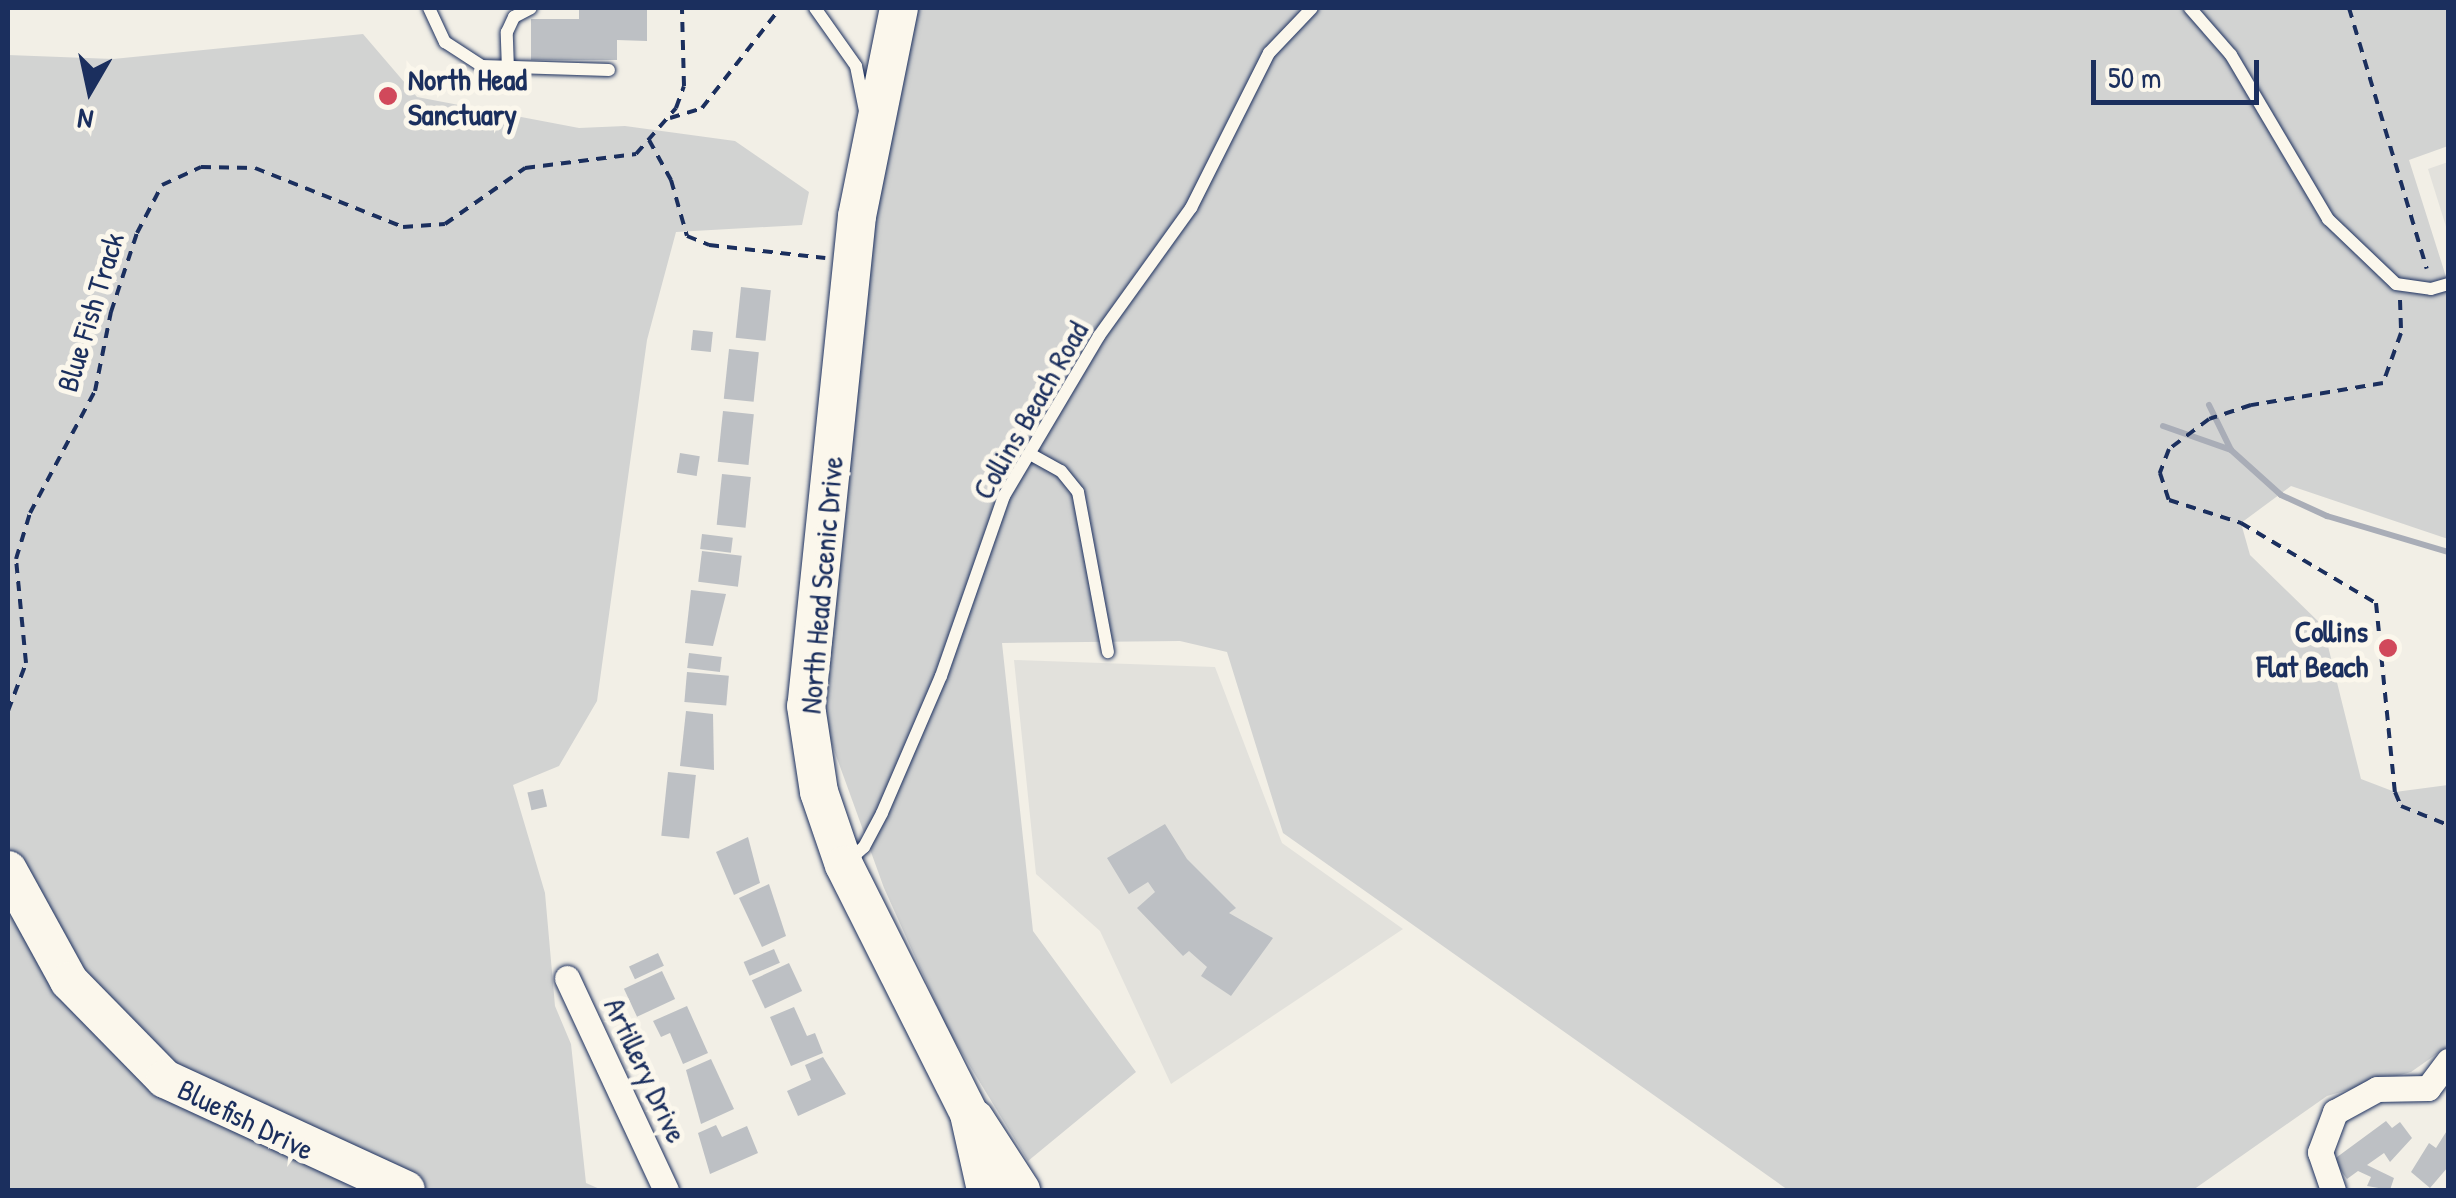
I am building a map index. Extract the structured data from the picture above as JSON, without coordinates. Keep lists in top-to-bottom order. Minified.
{"streets":{"street":["North Head Scenic Drive","Artillery Drive","Bluefish Drive"],"lane":["Collins Beach Road"],"path":["Blue Fish Track"]},"crossings":[["Collins Beach Road","North Head Scenic Drive"]],"places":["North Head Sanctuary","Collins Flat Beach"],"scale_bar":"50 m","north":"bottom"}
